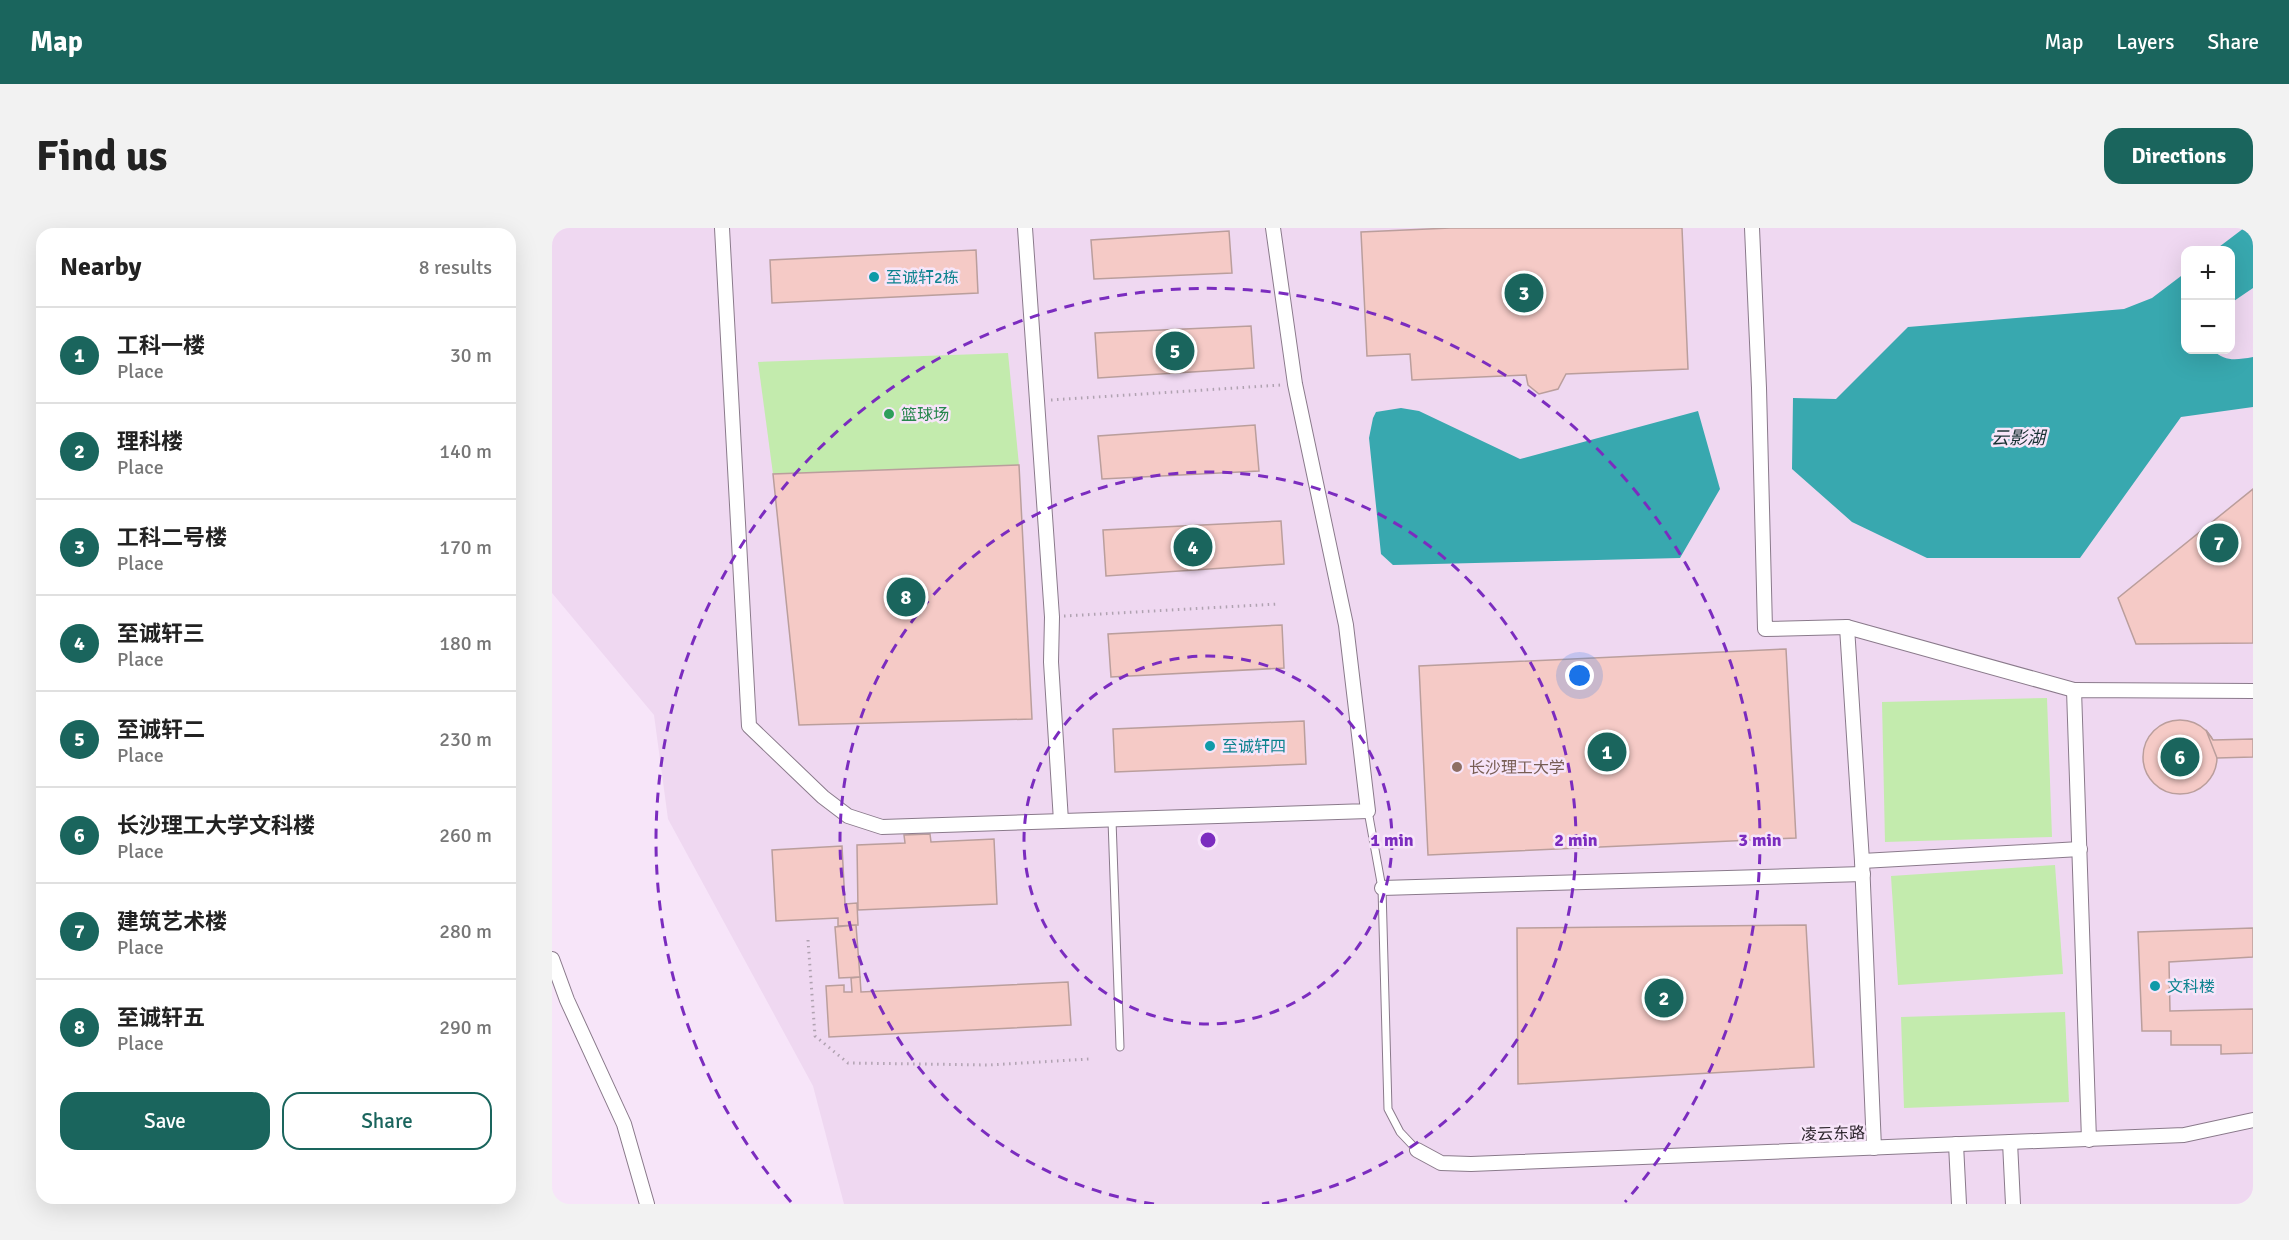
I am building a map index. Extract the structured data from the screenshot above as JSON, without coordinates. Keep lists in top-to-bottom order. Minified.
{"streets":{"street":["凌云东路"]},"water":["云影湖"],"places":["至诚轩2栋","篮球场","至诚轩四","长沙理工大学","文科楼"],"page":{"header":"Map","nav":["Map","Layers","Share"],"buttons":["Directions",["Save","Share"]],"title":"Find us","heading":["Nearby","8 results"],"map_buttons":["+","−"],"pins":["3","5","7","4","8","1","6","2"],"list":[{"mark":"1","name":"工科一楼","note":"Place","value":"30 m"},{"mark":"2","name":"理科楼","note":"Place","value":"140 m"},{"mark":"3","name":"工科二号楼","note":"Place","value":"170 m"},{"mark":"4","name":"至诚轩三","note":"Place","value":"180 m"},{"mark":"5","name":"至诚轩二","note":"Place","value":"230 m"},{"mark":"6","name":"长沙理工大学文科楼","note":"Place","value":"260 m"},{"mark":"7","name":"建筑艺术楼","note":"Place","value":"280 m"},{"mark":"8","name":"至诚轩五","note":"Place","value":"290 m"}]},"rings":["1 min","2 min","3 min"]}
